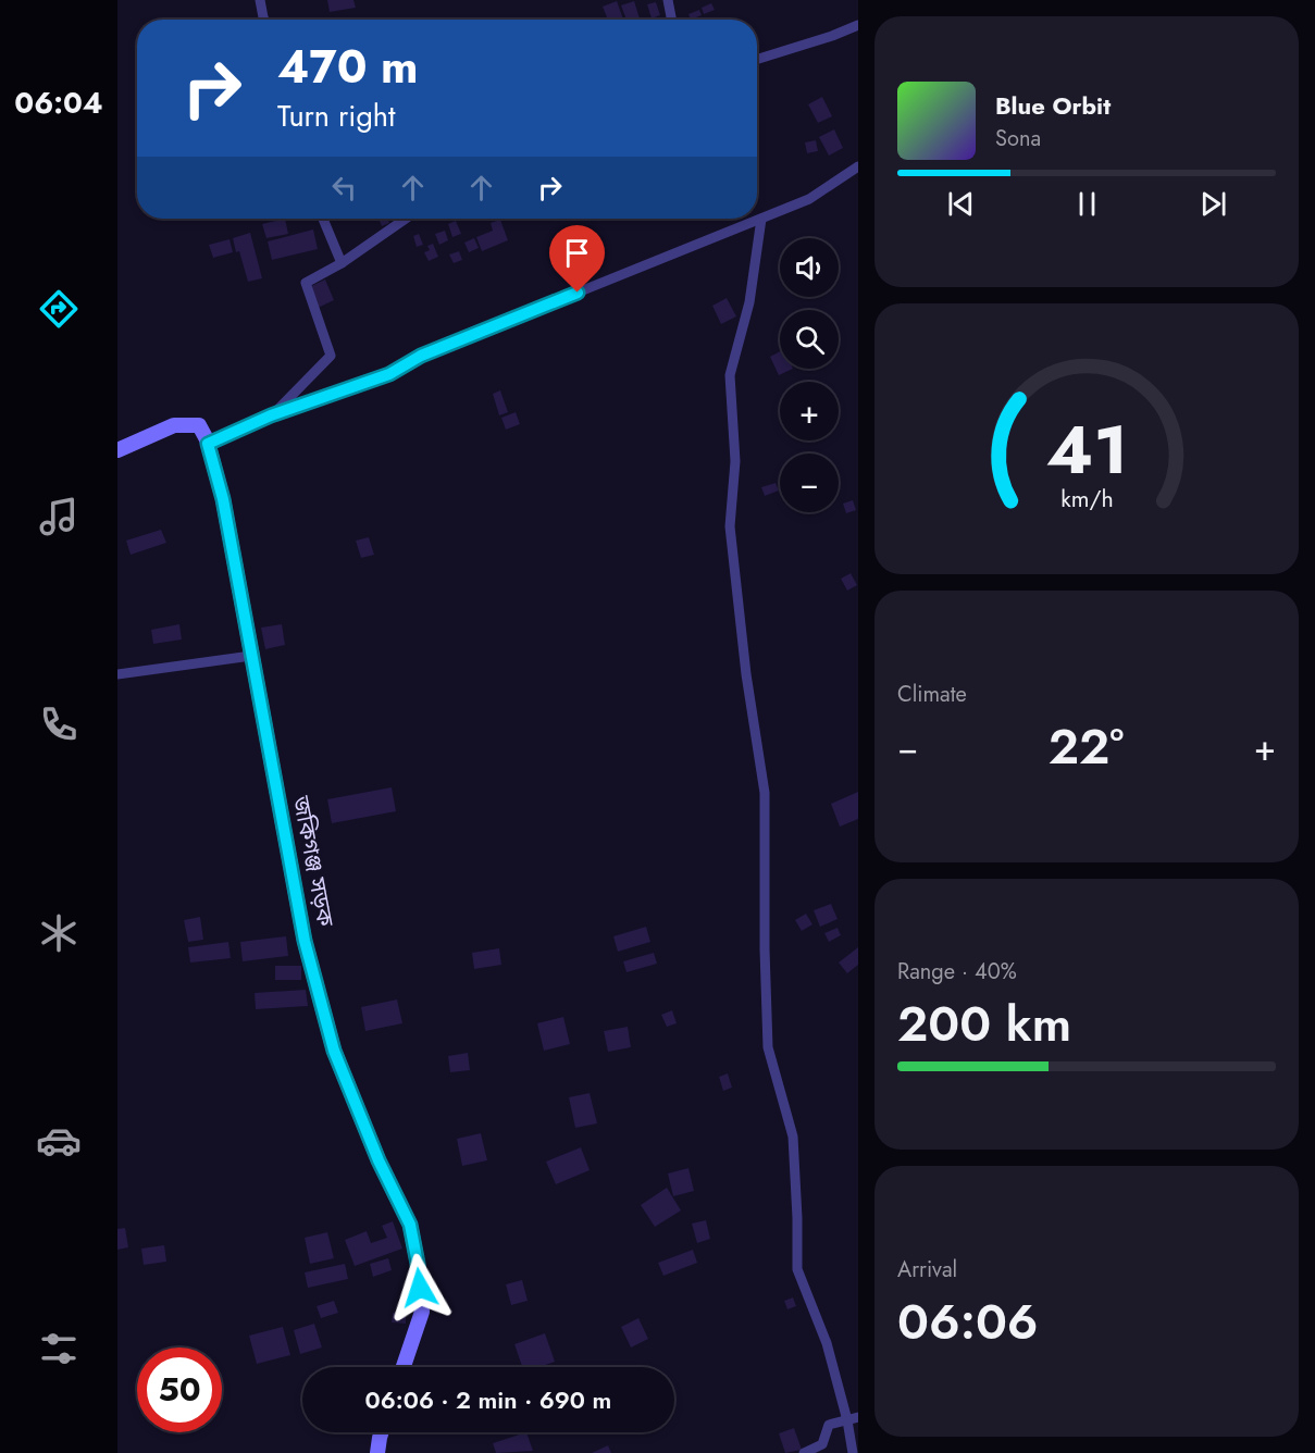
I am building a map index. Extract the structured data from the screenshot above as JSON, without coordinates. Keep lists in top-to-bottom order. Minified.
{"streets":{"main road":["জকিগঞ্জ সড়ক"]},"page":{"tabs":"06:04","turn":["470 m","Turn right"],"song":["Blue Orbit","Sona"],"map_buttons":["+","−"],"tile":["Climate",["Range · 40%","200 km"],["Arrival","06:06"]],"heat":["−","22°","+"],"limit":"50","trip":"06:06 · 2 min · 690 m","gauge":["41","km/h"]}}
